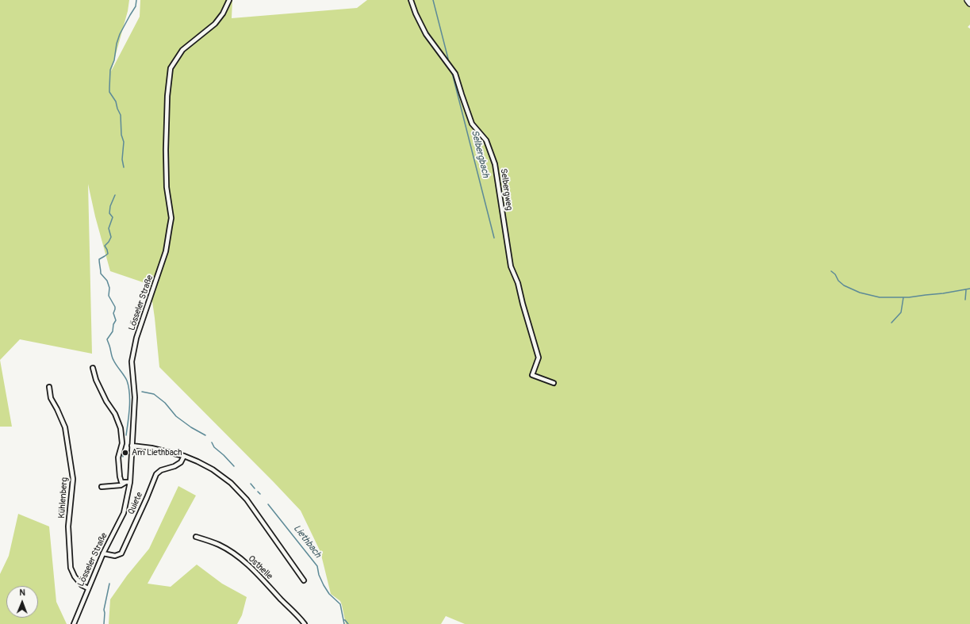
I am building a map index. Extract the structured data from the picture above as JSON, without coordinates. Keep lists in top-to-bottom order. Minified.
{"streets":{"street":["Selbergweg","Lösseler Straße","Kühlenberg","Quiete","Osthelle"]},"crossings":[["Lösseler Straße","Kühlenberg"],["Lösseler Straße","Quiete"]],"water":["Selbergbach","Liethbach"],"places":["Am Liethbach"],"north":"top"}
